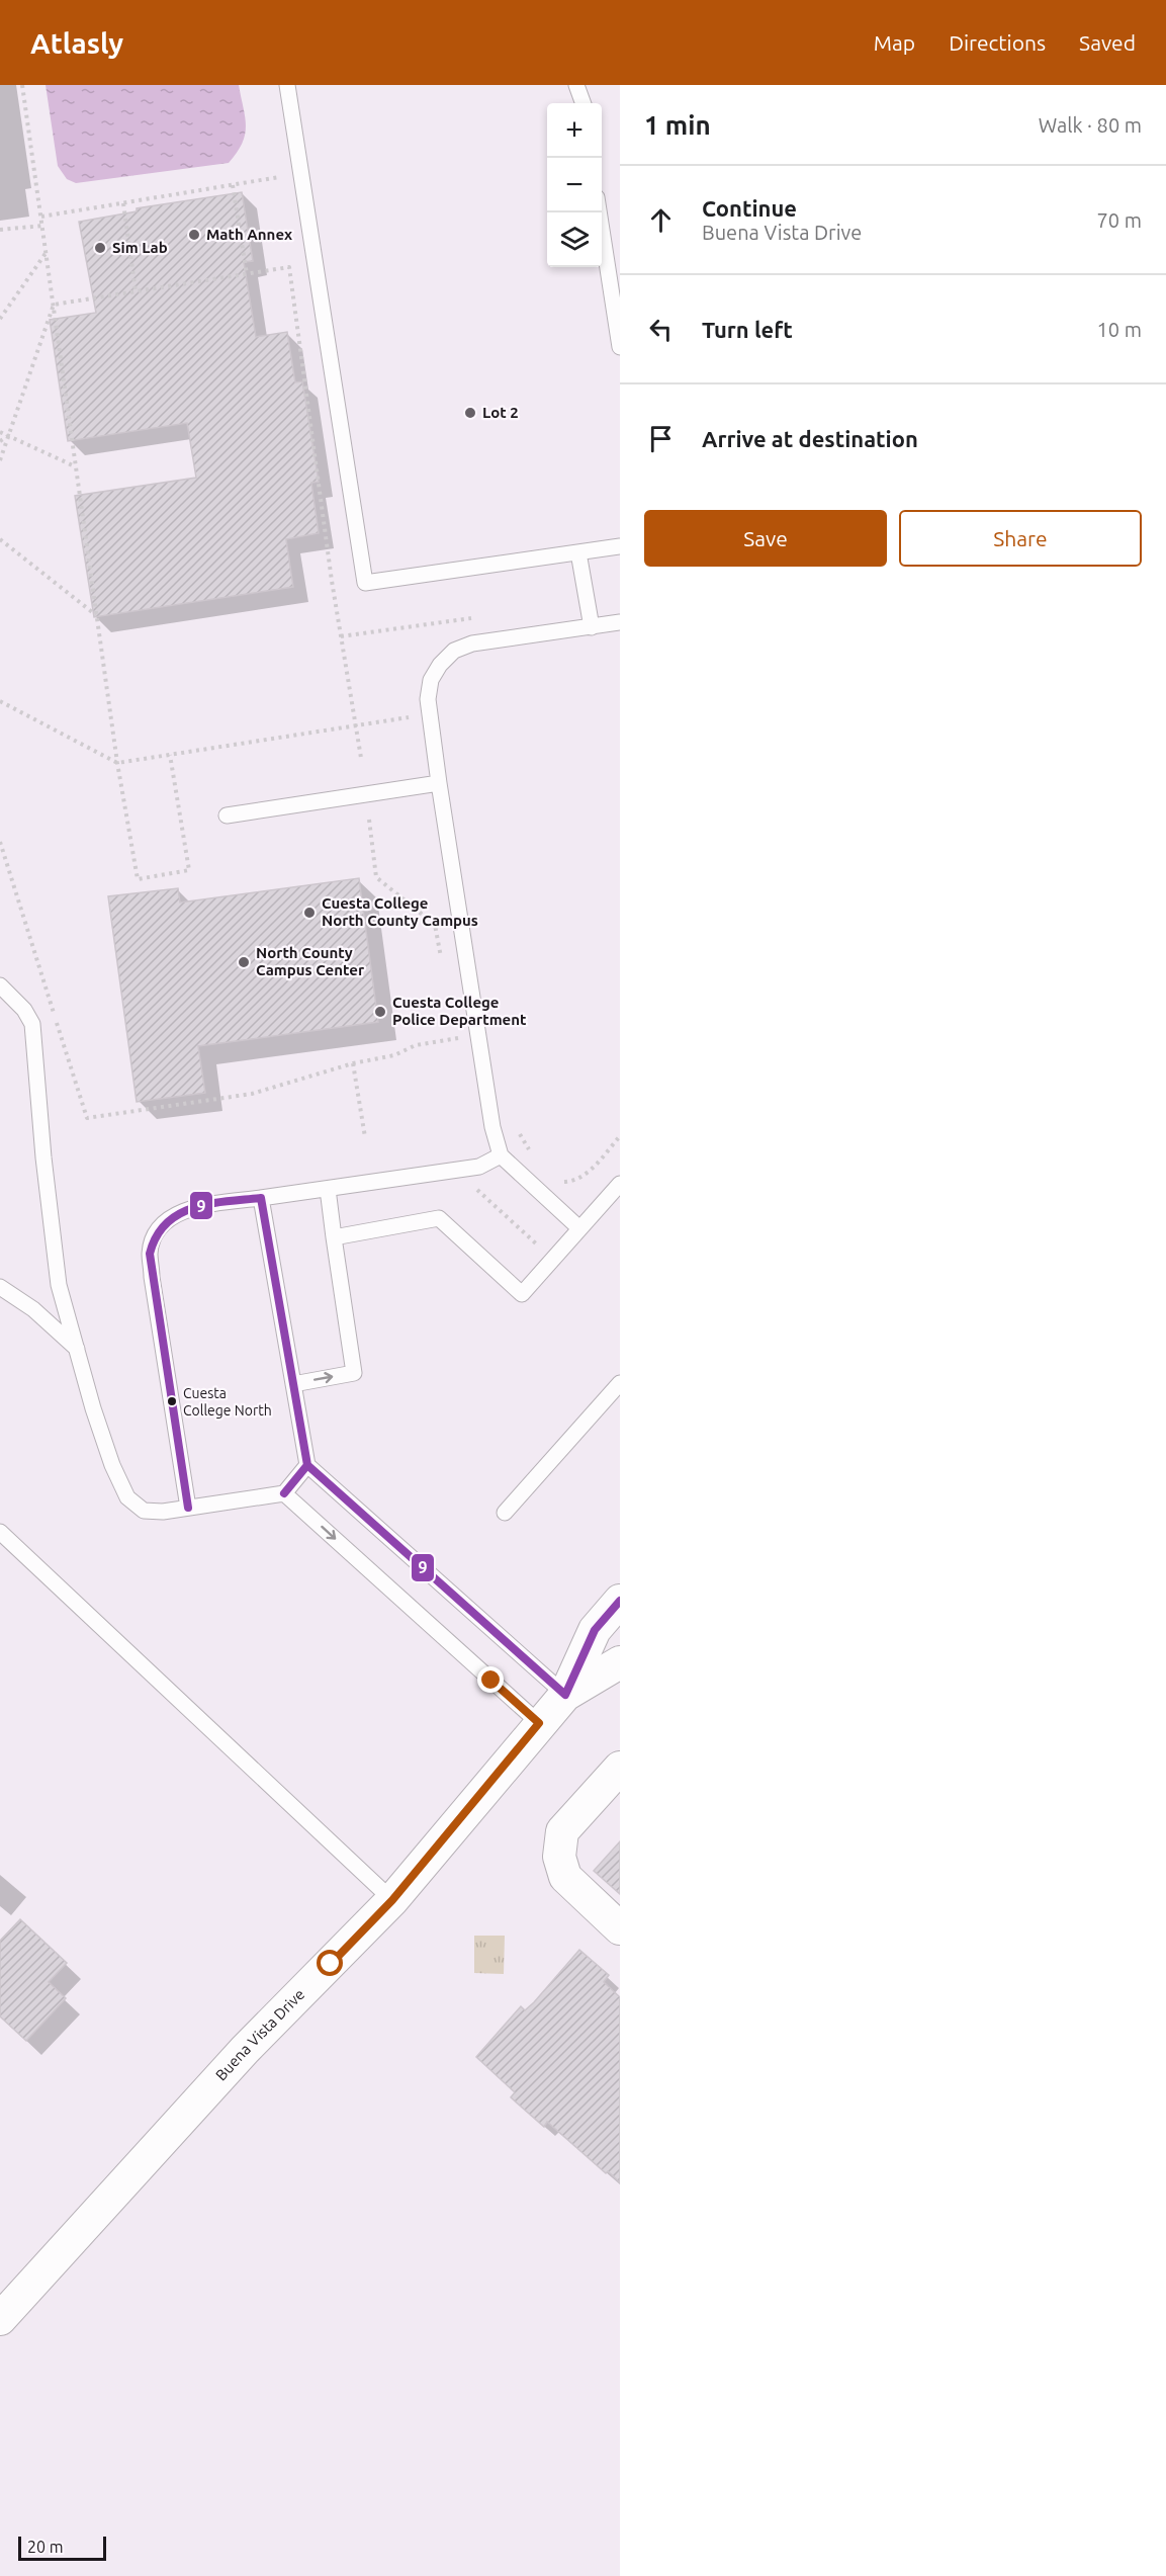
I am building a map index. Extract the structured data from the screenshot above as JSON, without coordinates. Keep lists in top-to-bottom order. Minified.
{"streets":{"street":["Buena Vista Drive"]},"places":["Math Annex","Sim Lab","Lot 2","Cuesta College North County Campus","North County Campus Center","Cuesta College Police Department","Cuesta College North"],"lines":["transit line 9"],"scale_bar":"20 m","page":{"header":"Atlasly","nav":["Map","Directions","Saved"],"heading":["1 min","Walk · 80 m"],"map_buttons":["+","−"],"list":[["Continue","Buena Vista Drive","70 m"],["Turn left","10 m"],"Arrive at destination"],"buttons":["Save","Share"],"scale":"20 m"}}
